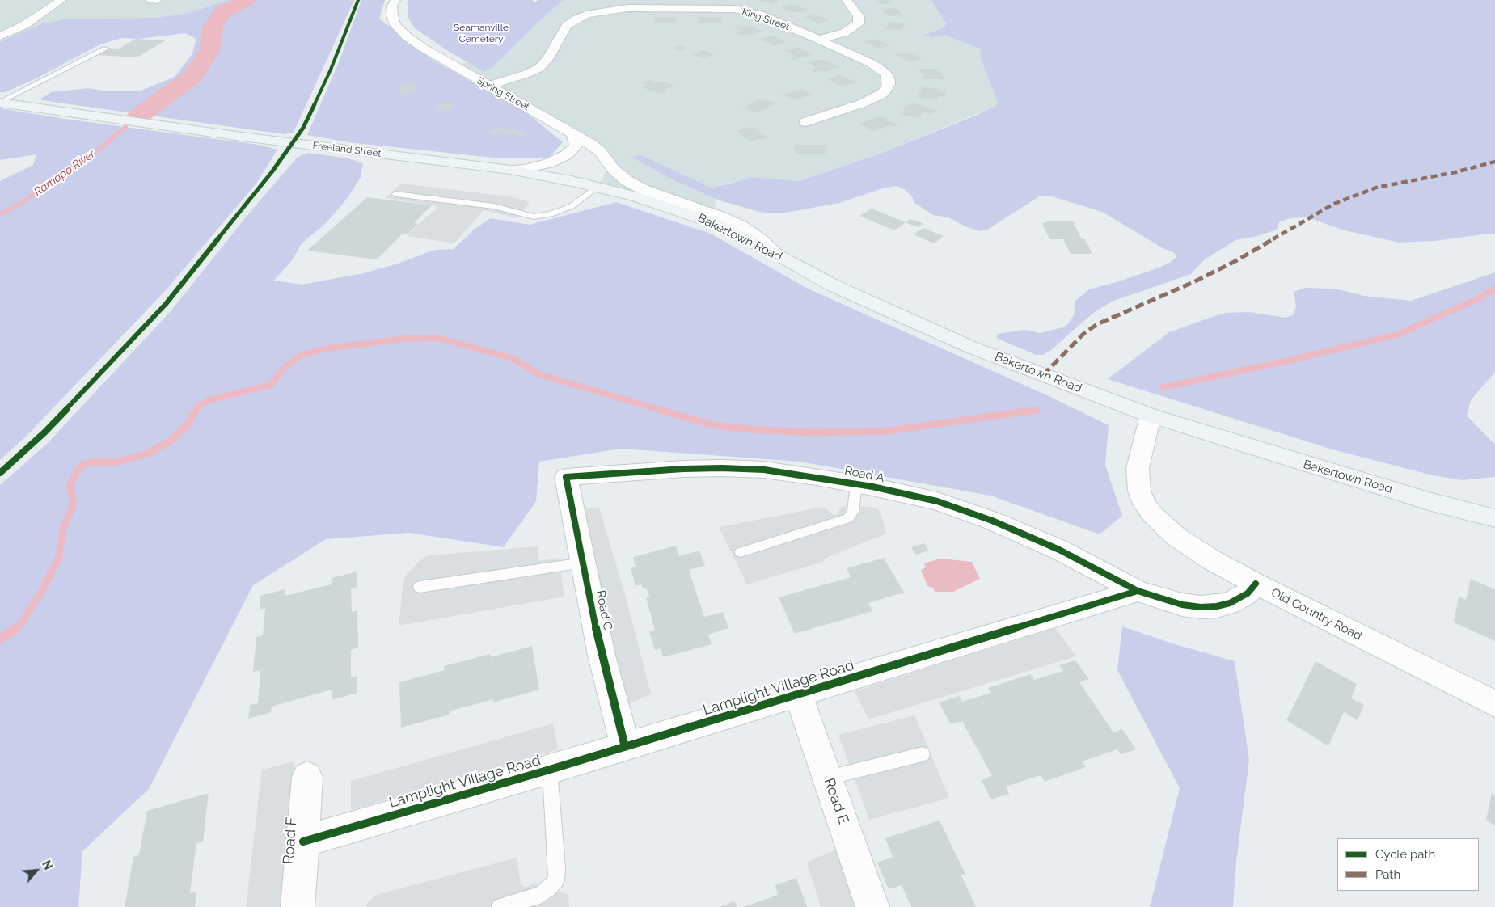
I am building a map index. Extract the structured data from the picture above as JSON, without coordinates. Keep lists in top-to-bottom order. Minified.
{"streets":{"main road":["Freeland Street","Bakertown Road"],"street":["King Street","Spring Street","Road A","Road C","Old Country Road","Lamplight Village Road","Road E","Road F"]},"crossings":[["King Street","Spring Street"],["Spring Street","Bakertown Road"],["Freeland Street","Bakertown Road"],["Bakertown Road","Old Country Road"],["Road A","Road C"],["Road A","Lamplight Village Road"],["Road C","Lamplight Village Road"],["Lamplight Village Road","Road E"],["Lamplight Village Road","Road F"]],"water":["Ramapo River"],"parks":["Seamanville Cemetery"],"legend":["Cycle path","Path"],"north":"top right"}
